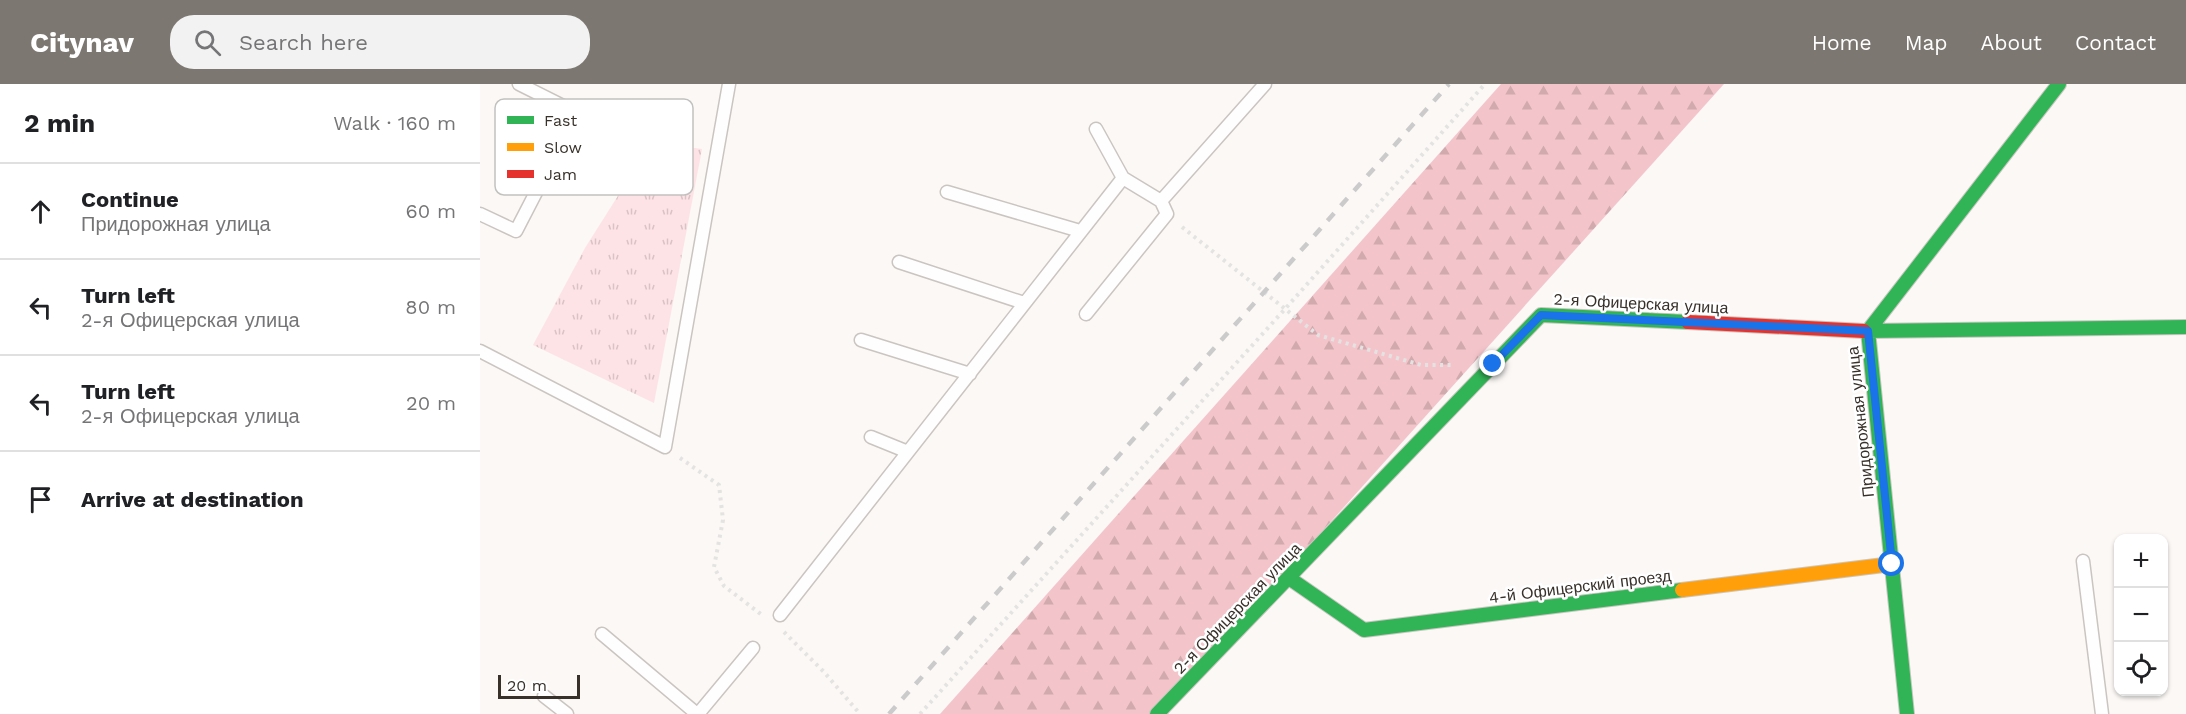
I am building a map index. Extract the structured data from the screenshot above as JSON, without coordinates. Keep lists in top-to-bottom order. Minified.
{"streets":{"street":["2-я Офицерская улица","Придорожная улица","4-й Офицерский проезд"]},"crossings":[["2-я Офицерская улица","Придорожная улица"],["2-я Офицерская улица","4-й Офицерский проезд"],["Придорожная улица","4-й Офицерский проезд"]],"legend":["Fast","Slow","Jam"],"scale_bar":"20 m","page":{"header":"Citynav","search":"Search here","nav":["Home","Map","About","Contact"],"heading":["2 min","Walk · 160 m"],"list":[["Continue","Придорожная улица","60 m"],["Turn left","2-я Офицерская улица","80 m"],["Turn left","2-я Офицерская улица","20 m"],"Arrive at destination"],"map_buttons":["+","−"],"scale":"20 m"}}
